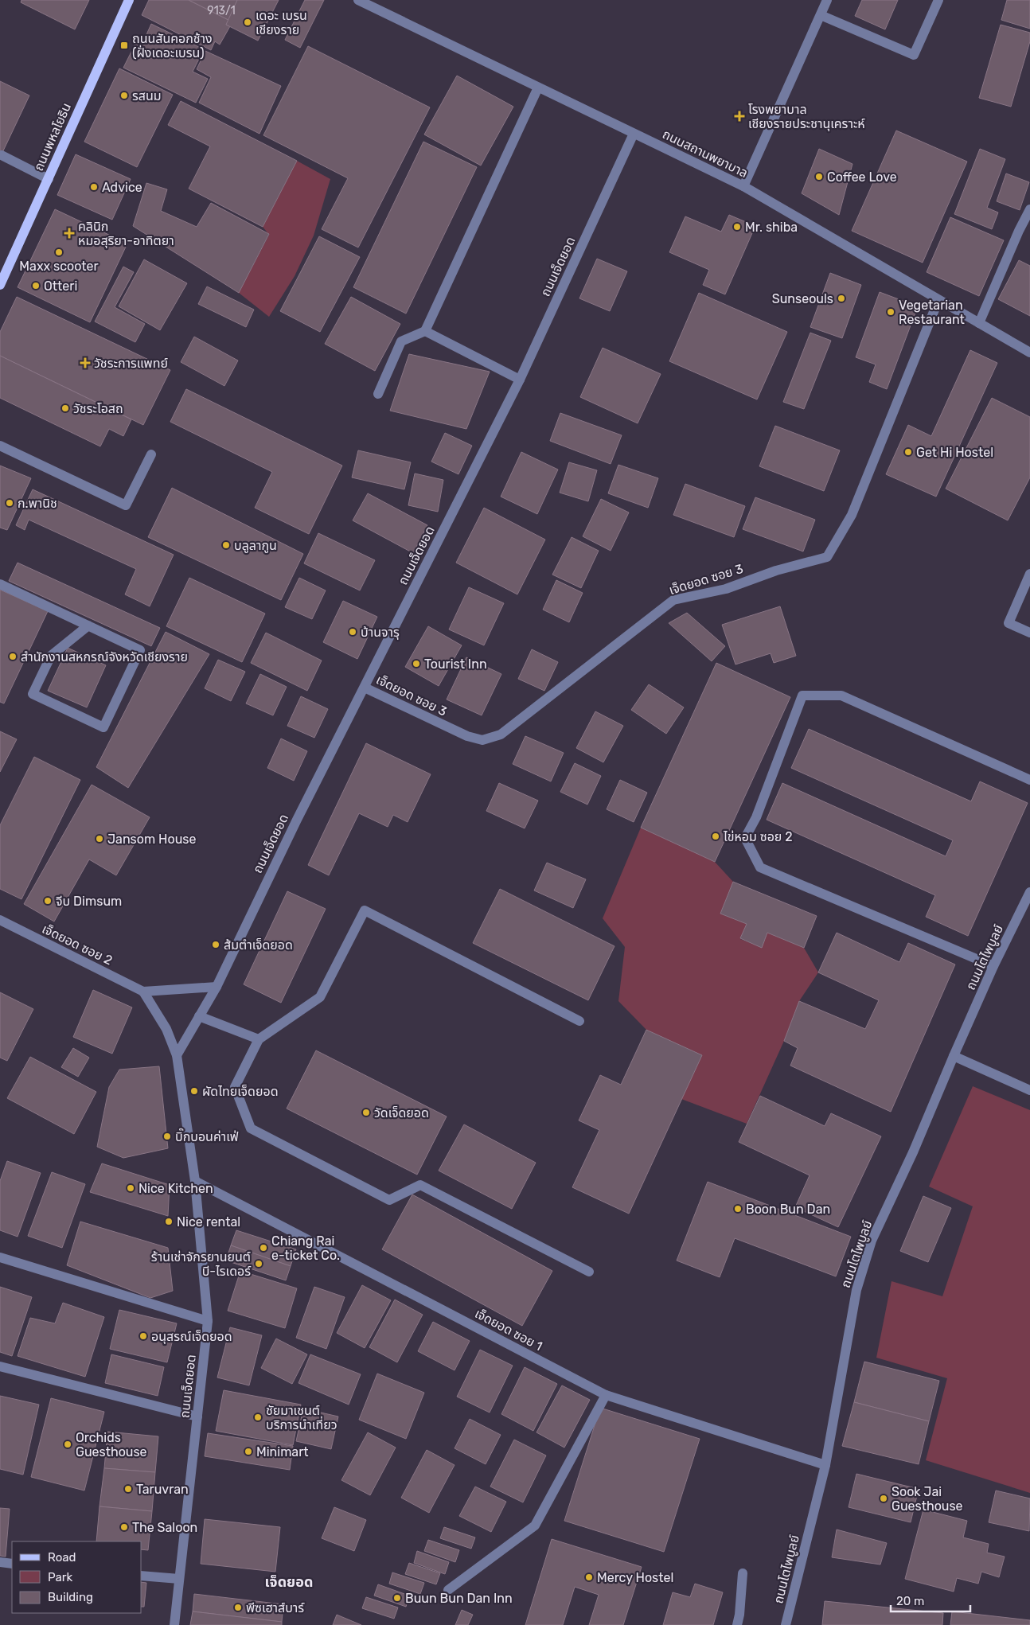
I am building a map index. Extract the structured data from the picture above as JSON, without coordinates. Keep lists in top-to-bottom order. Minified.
{"streets":{"main road":["ถนนพหลโยธิน"],"street":["ถนนสถานพยาบาล","ถนนเจ็ดยอด","เจ็ดยอด ซอย 3","เจ็ดยอด ซอย 2","ถนนโตไพบูลย์","เจ็ดยอด ซอย 1"]},"crossings":[["ถนนสถานพยาบาล","ถนนเจ็ดยอด"],["ถนนสถานพยาบาล","เจ็ดยอด ซอย 3"],["ถนนเจ็ดยอด","เจ็ดยอด ซอย 3"],["ถนนเจ็ดยอด","เจ็ดยอด ซอย 2"],["ถนนเจ็ดยอด","เจ็ดยอด ซอย 1"],["ถนนโตไพบูลย์","เจ็ดยอด ซอย 1"]],"districts":["เจ็ดยอด"],"places":{"other":["เดอะ เบรน เชียงราย","รสนม","Coffee Love","Advice","Mr. shiba","Maxx scooter","Otteri","Sunseouls","Vegetarian Restaurant","วัชระโอสถ","Get Hi Hostel","ก.พานิช","บลูลากูน","บ้านจารุ","สำนักงานสหกรณ์จังหวัดเชียงราย","Tourist Inn","ไข่หอม ซอย 2","Jansom House","จีบ Dimsum","ส้มตำเจ็ดยอด","ผัดไทยเจ็ดยอด","วัดเจ็ดยอด","บิ๊กบอนค่าเฟ่","Nice Kitchen","Boon Bun Dan","Nice rental","Chiang Rai e-ticket Co.","ร้านเช่าจักรยานยนต์ บี-ไรเดอร์","อนุสรณ์เจ็ดยอด","ชัยมาเชนต์ บริการนำเที่ยว","Orchids Guesthouse","Minimart","Taruvran","Sook Jai Guesthouse","The Saloon","Mercy Hostel","Buun Bun Dan Inn","พีซเฮาส์บาร์"],"transit":["ถนนสันคอกช้าง (ฝั่งเดอะเบรน)"],"health":["โรงพยาบาล เชียงรายประชานุเคราะห์","คลินิก หมอสุริยา-อาทิตยา","วัชระการแพทย์"]},"house_numbers":["913/1"],"legend":["Road","Park","Building"],"scale_bar":"20 m"}
